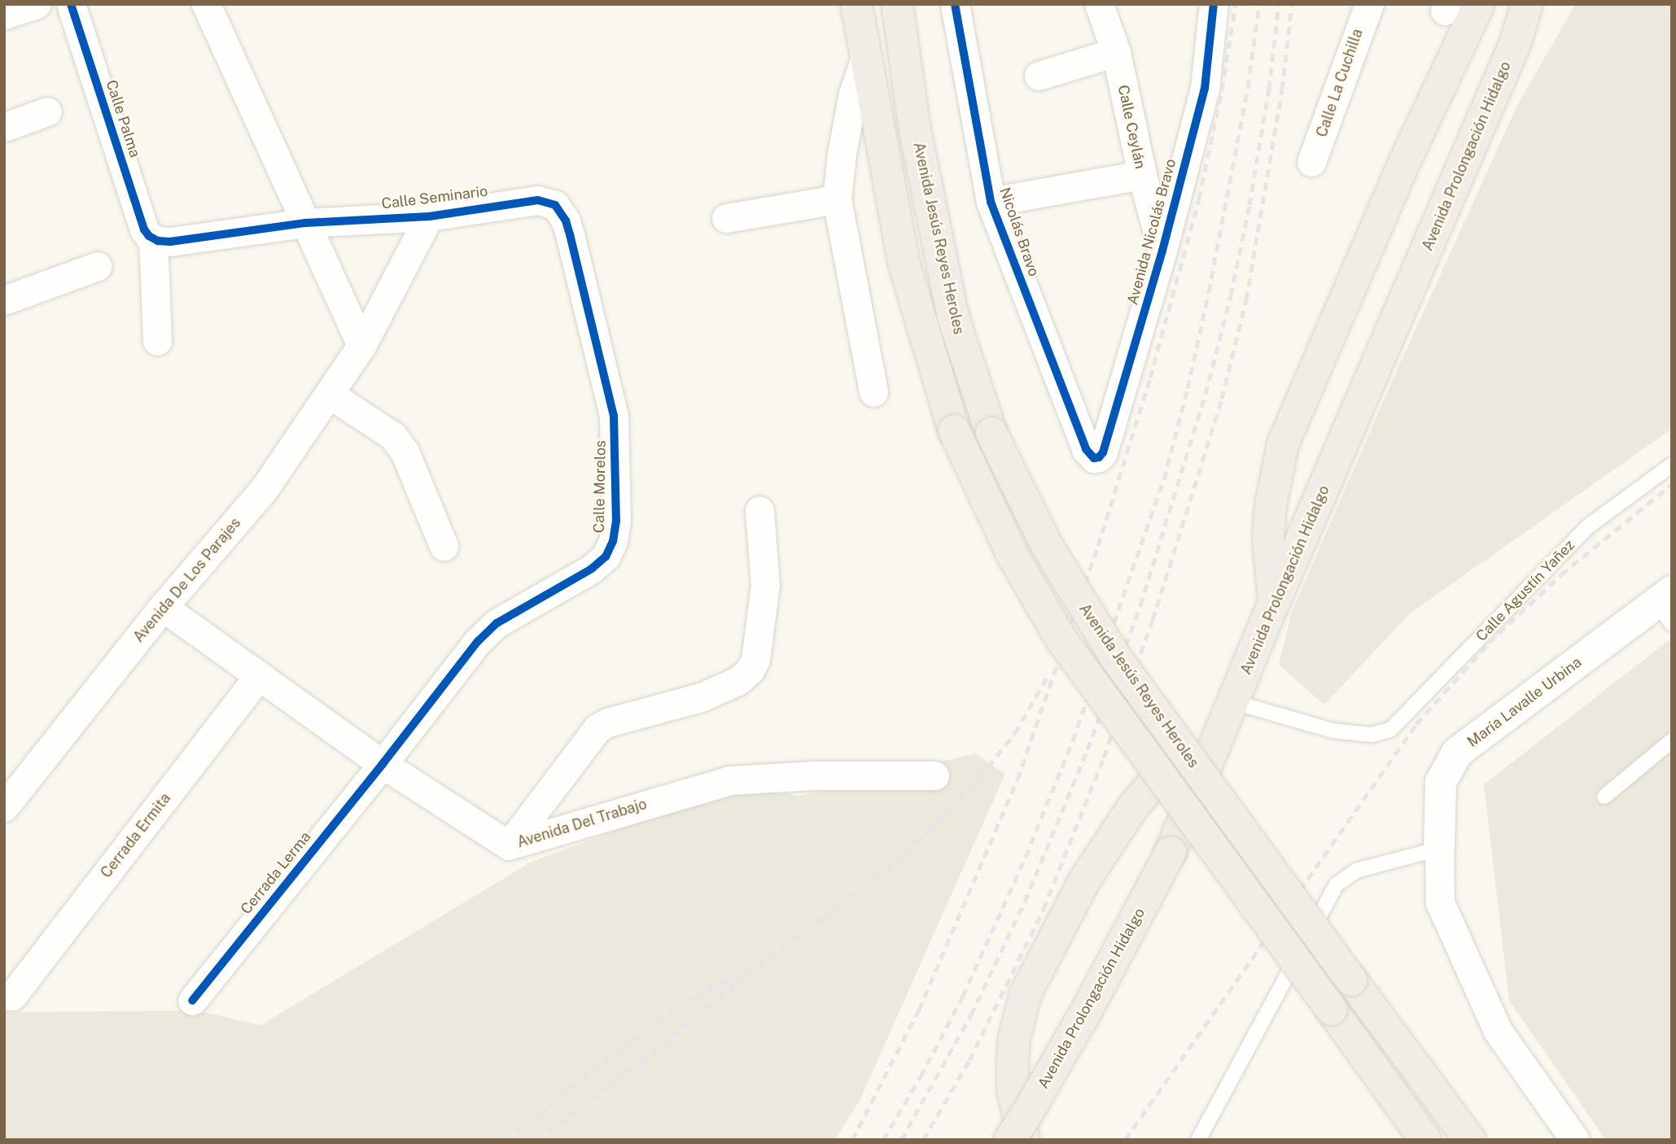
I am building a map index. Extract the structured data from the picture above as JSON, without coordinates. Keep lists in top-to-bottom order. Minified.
{"streets":{"highway":["Avenida Prolongación Hidalgo","Avenida Jesús Reyes Heroles"],"street":["Calle La Cuchilla","Calle Palma","Calle Ceylán","Calle Seminario","Nicolás Bravo","Avenida Nicolás Bravo","Calle Morelos","Avenida De Los Parajes","María Lavalle Urbina","Avenida Del Trabajo","Cerrada Ermita","Cerrada Lerma"],"lane":["Calle Agustín Yañez"]},"crossings":[["Calle Palma","Calle Seminario"],["Calle Ceylán","Avenida Nicolás Bravo"],["Avenida Prolongación Hidalgo","Calle Agustín Yañez"],["Calle Seminario","Calle Morelos"],["Nicolás Bravo","Avenida Nicolás Bravo"],["Calle Morelos","Avenida Del Trabajo"],["Calle Morelos","Cerrada Lerma"],["Avenida De Los Parajes","Avenida Del Trabajo"],["Avenida Del Trabajo","Cerrada Ermita"],["Avenida Del Trabajo","Cerrada Lerma"]]}
